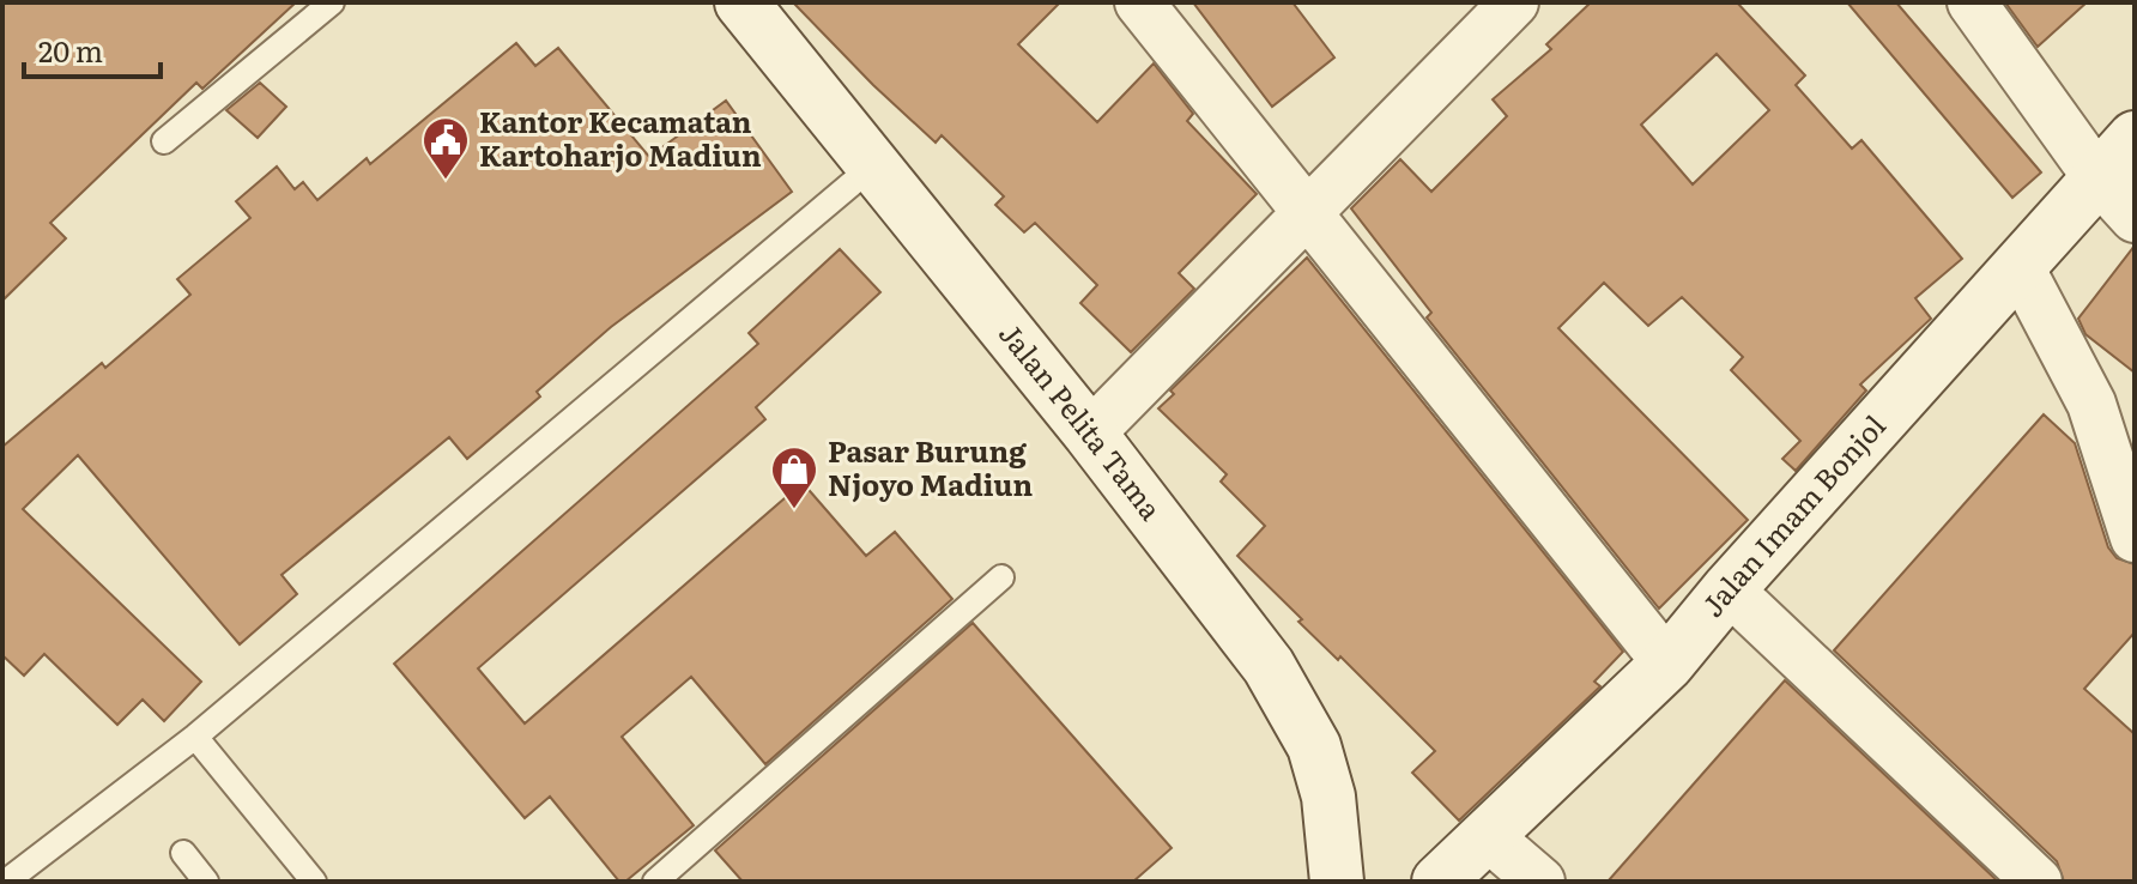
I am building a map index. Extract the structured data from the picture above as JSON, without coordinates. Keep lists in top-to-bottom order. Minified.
{"streets":{"street":["Jalan Pelita Tama","Jalan Imam Bonjol"]},"places":{"public building":["Kantor Kecamatan Kartoharjo Madiun"],"shop":["Pasar Burung Njoyo Madiun"]},"scale_bar":"20 m"}
